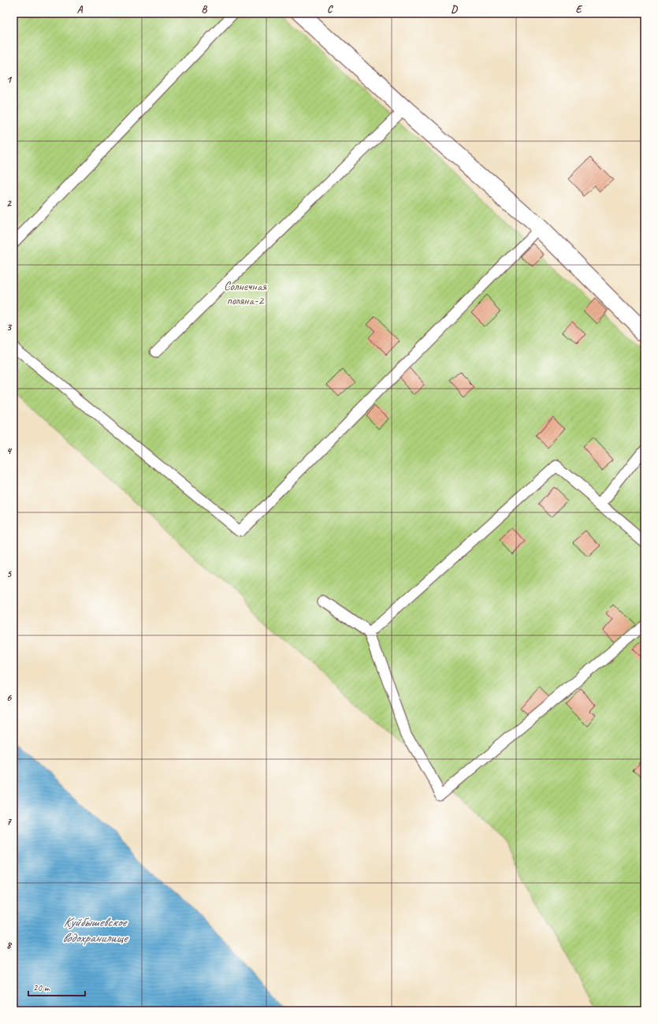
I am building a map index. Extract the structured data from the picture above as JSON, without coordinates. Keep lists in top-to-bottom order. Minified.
{"water":["Куйбышевское водохранилище"],"parks":["Солнечная поляна-2"],"scale_bar":"20 m","grid":{"columns":["A","B","C","D","E"],"rows":["1","2","3","4","5","6","7","8"]}}
